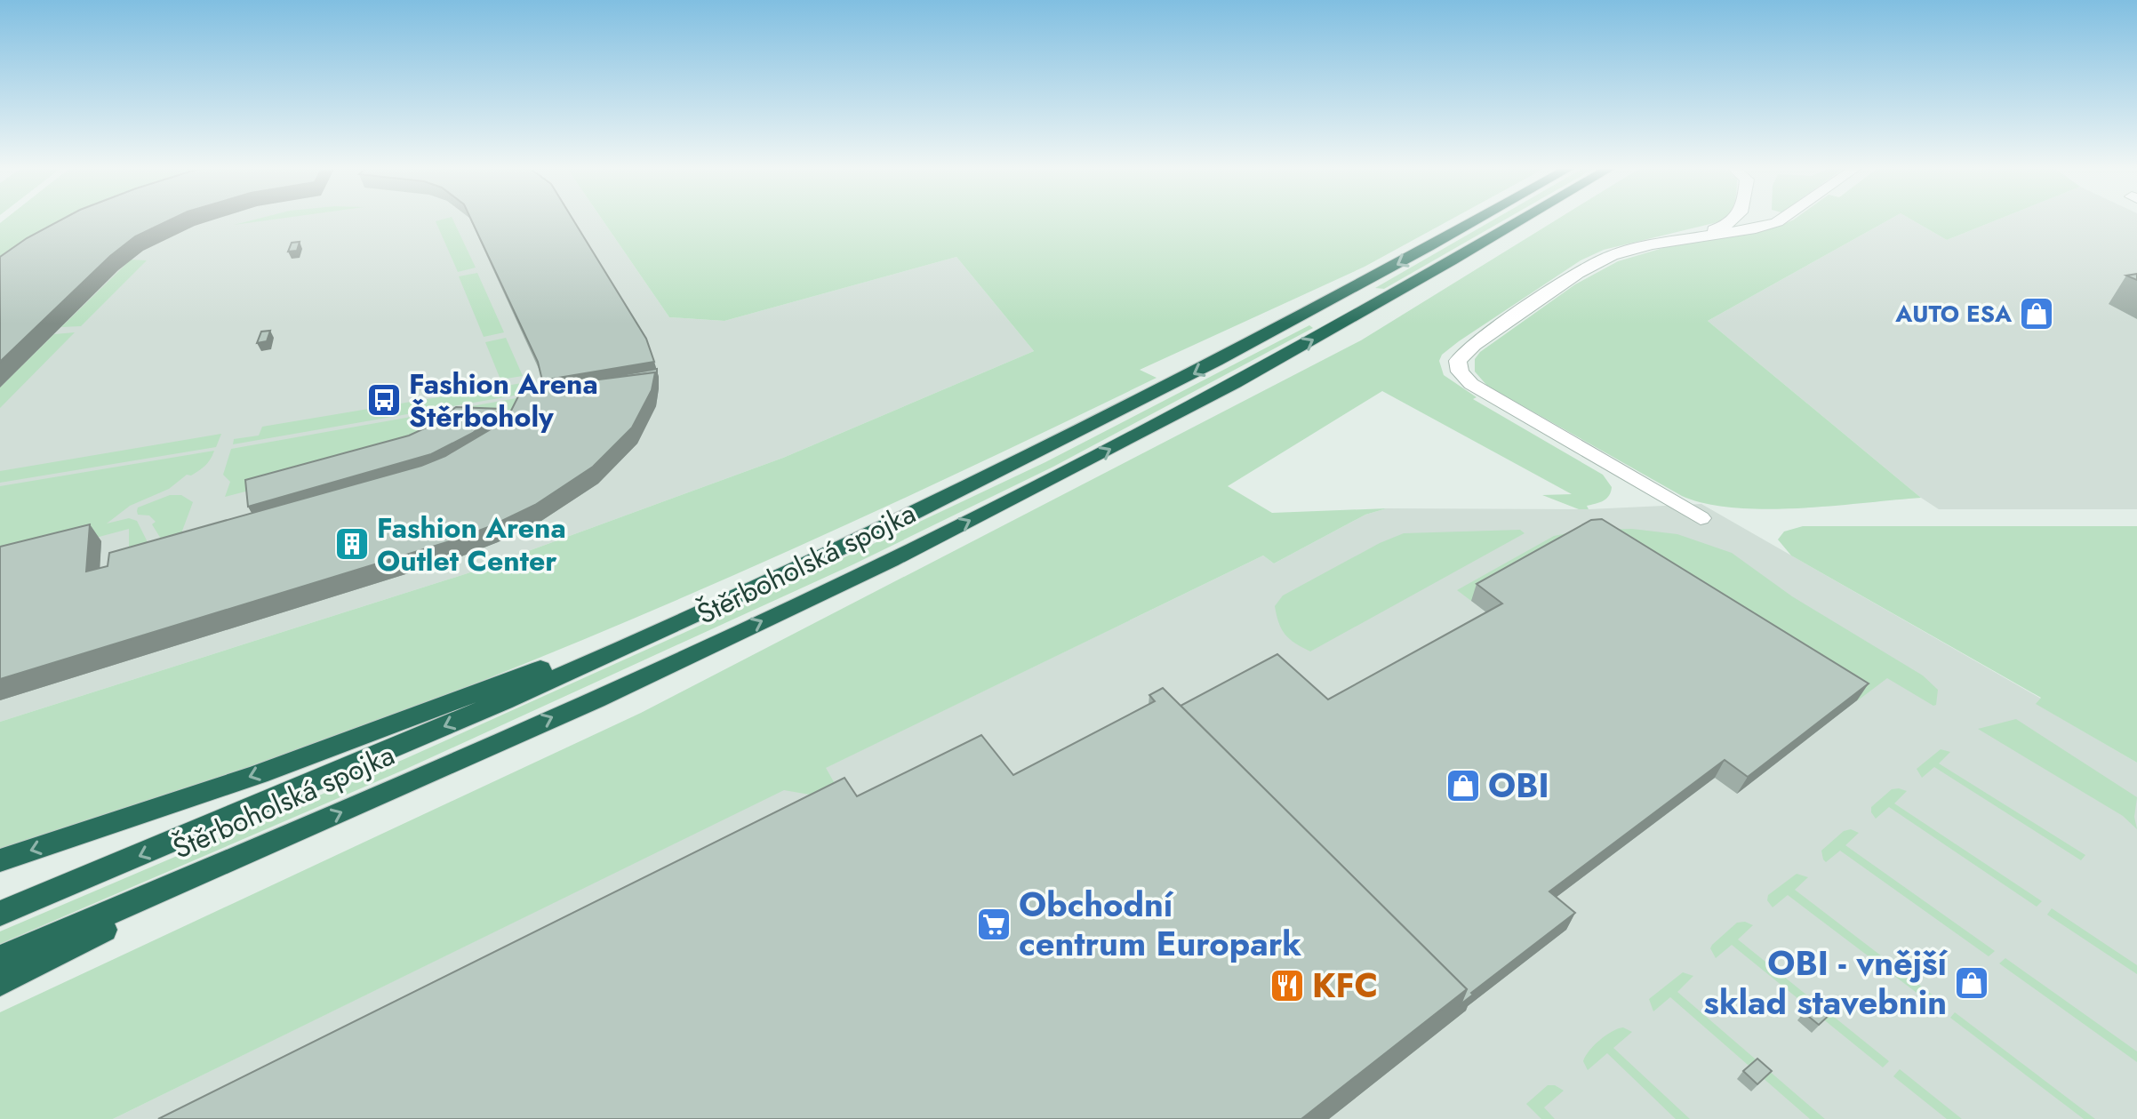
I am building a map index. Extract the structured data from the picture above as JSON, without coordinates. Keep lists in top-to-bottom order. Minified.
{"streets":{"highway":["Štěrboholská spojka"]},"places":{"shop":["AUTO ESA","OBI","OBI - vnější sklad stavebnin"],"bus stop":["Fashion Arena Štěrboholy"],"building":["Fashion Arena Outlet Center"],"supermarket":["Obchodní centrum Europark"],"restaurant":["KFC"]}}
